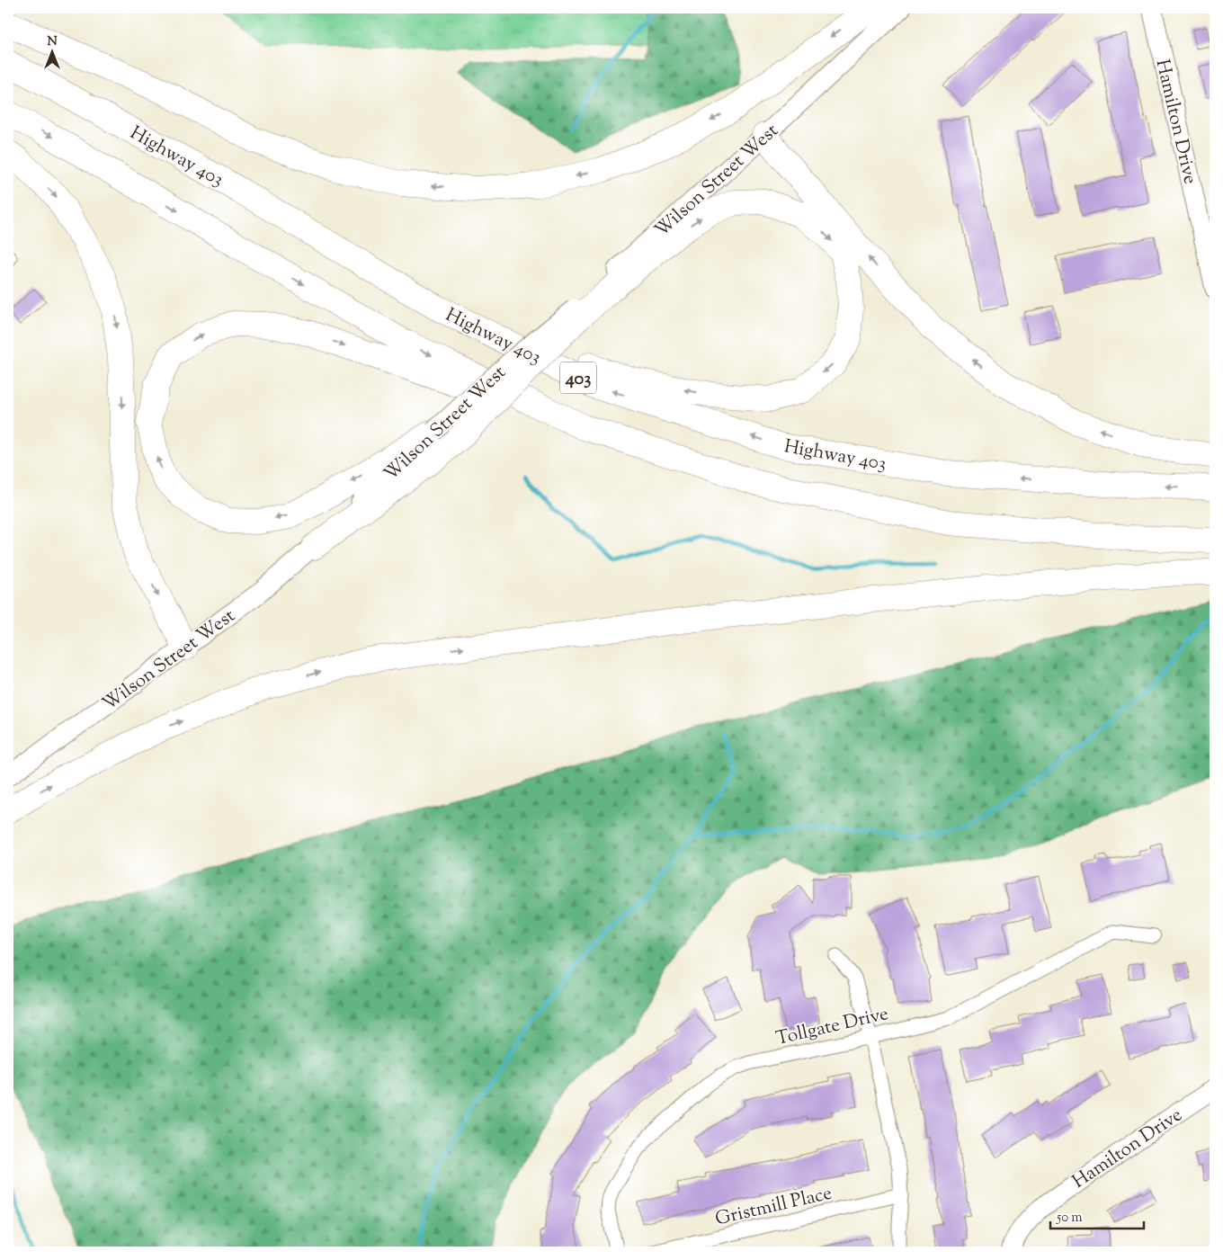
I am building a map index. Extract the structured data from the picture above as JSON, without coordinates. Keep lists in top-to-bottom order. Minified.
{"streets":{"highway":["Highway 403","403"],"main road":["Hamilton Drive","Wilson Street West"],"street":["Tollgate Drive","Gristmill Place"]},"scale_bar":"50 m","north":"top"}
